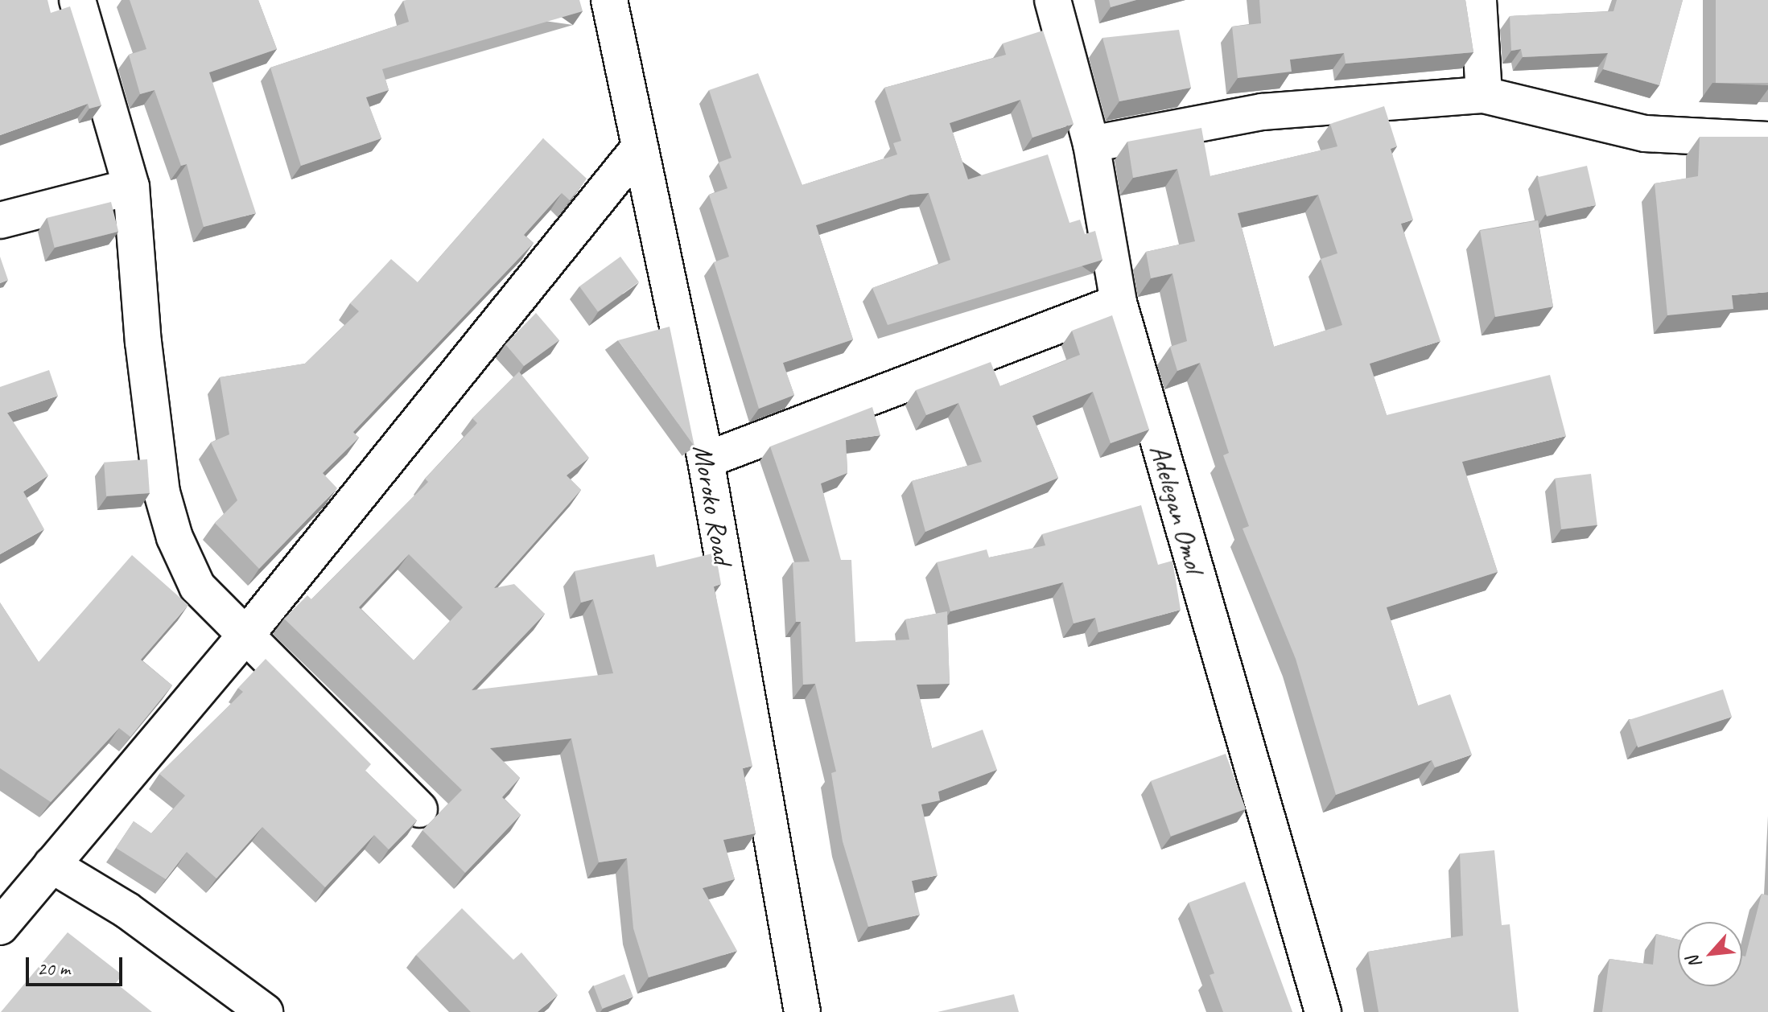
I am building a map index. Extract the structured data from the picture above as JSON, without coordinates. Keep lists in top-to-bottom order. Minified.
{"streets":{"street":["Moroko Road","Adelegan Omol"]},"scale_bar":"20 m","north":"bottom left"}
